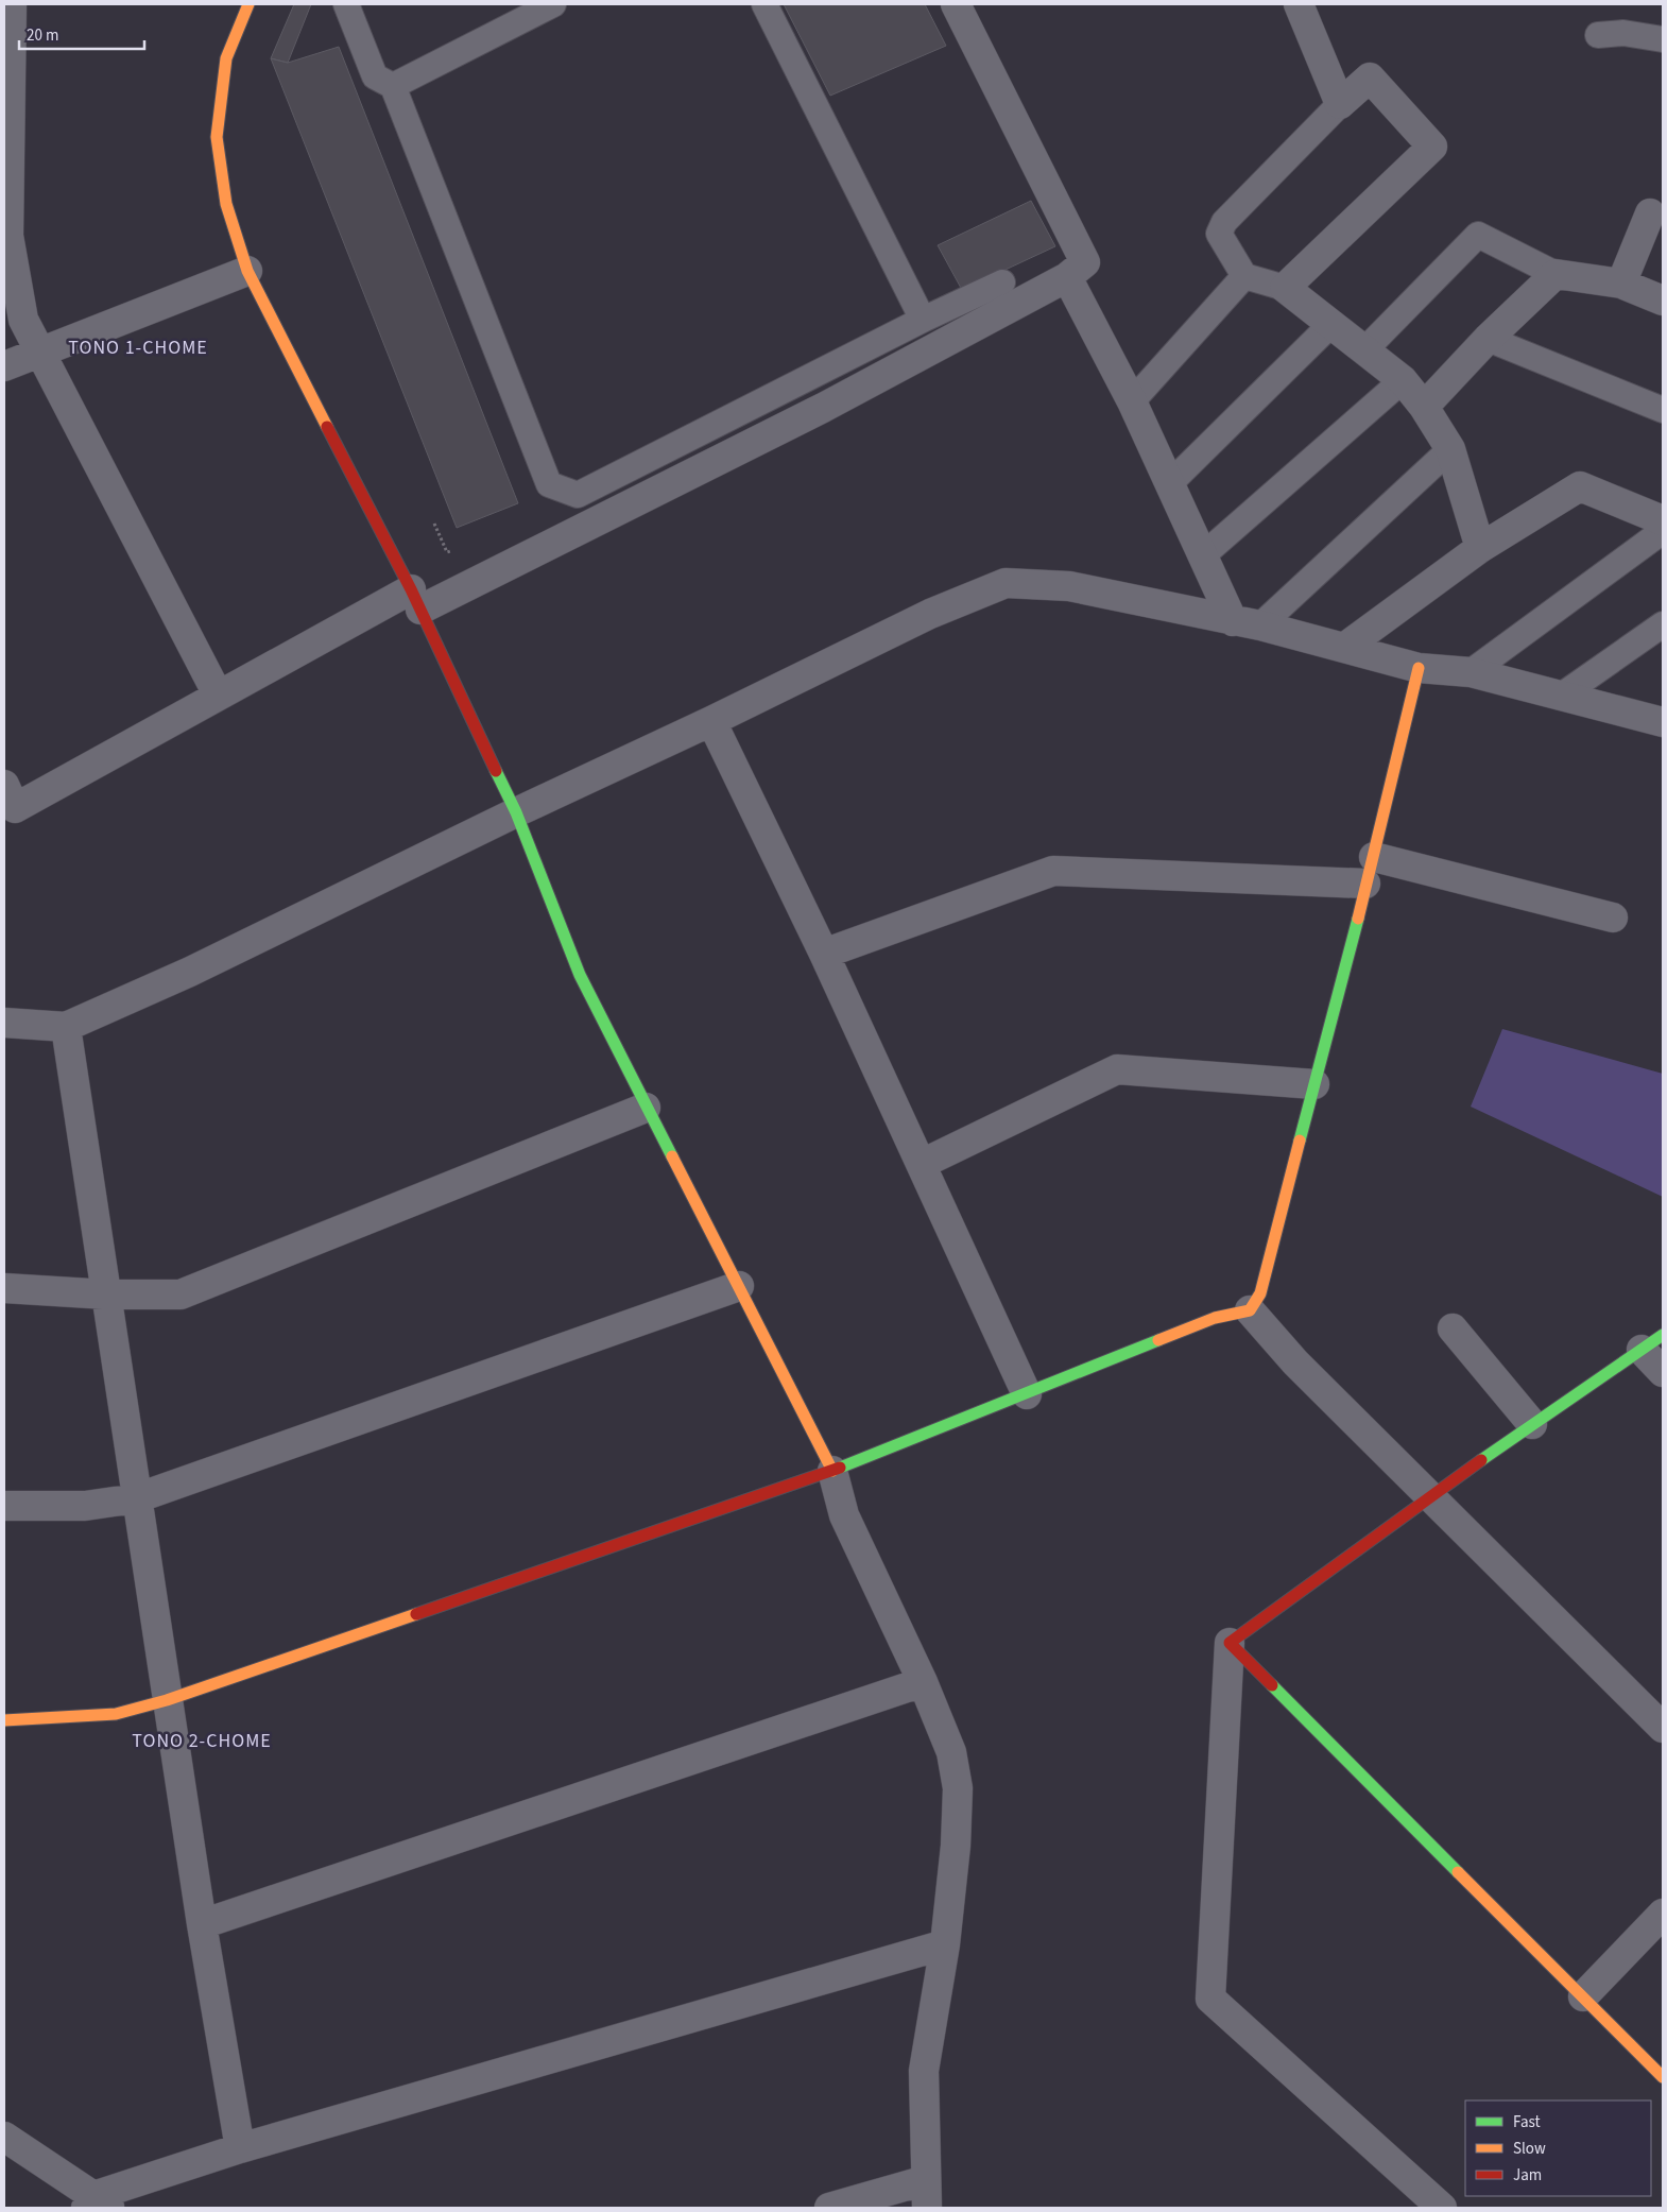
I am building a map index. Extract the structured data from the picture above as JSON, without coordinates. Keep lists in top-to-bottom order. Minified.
{"districts":["TONO 1-CHOME","TONO 2-CHOME"],"legend":["Fast","Slow","Jam"],"scale_bar":"20 m"}
